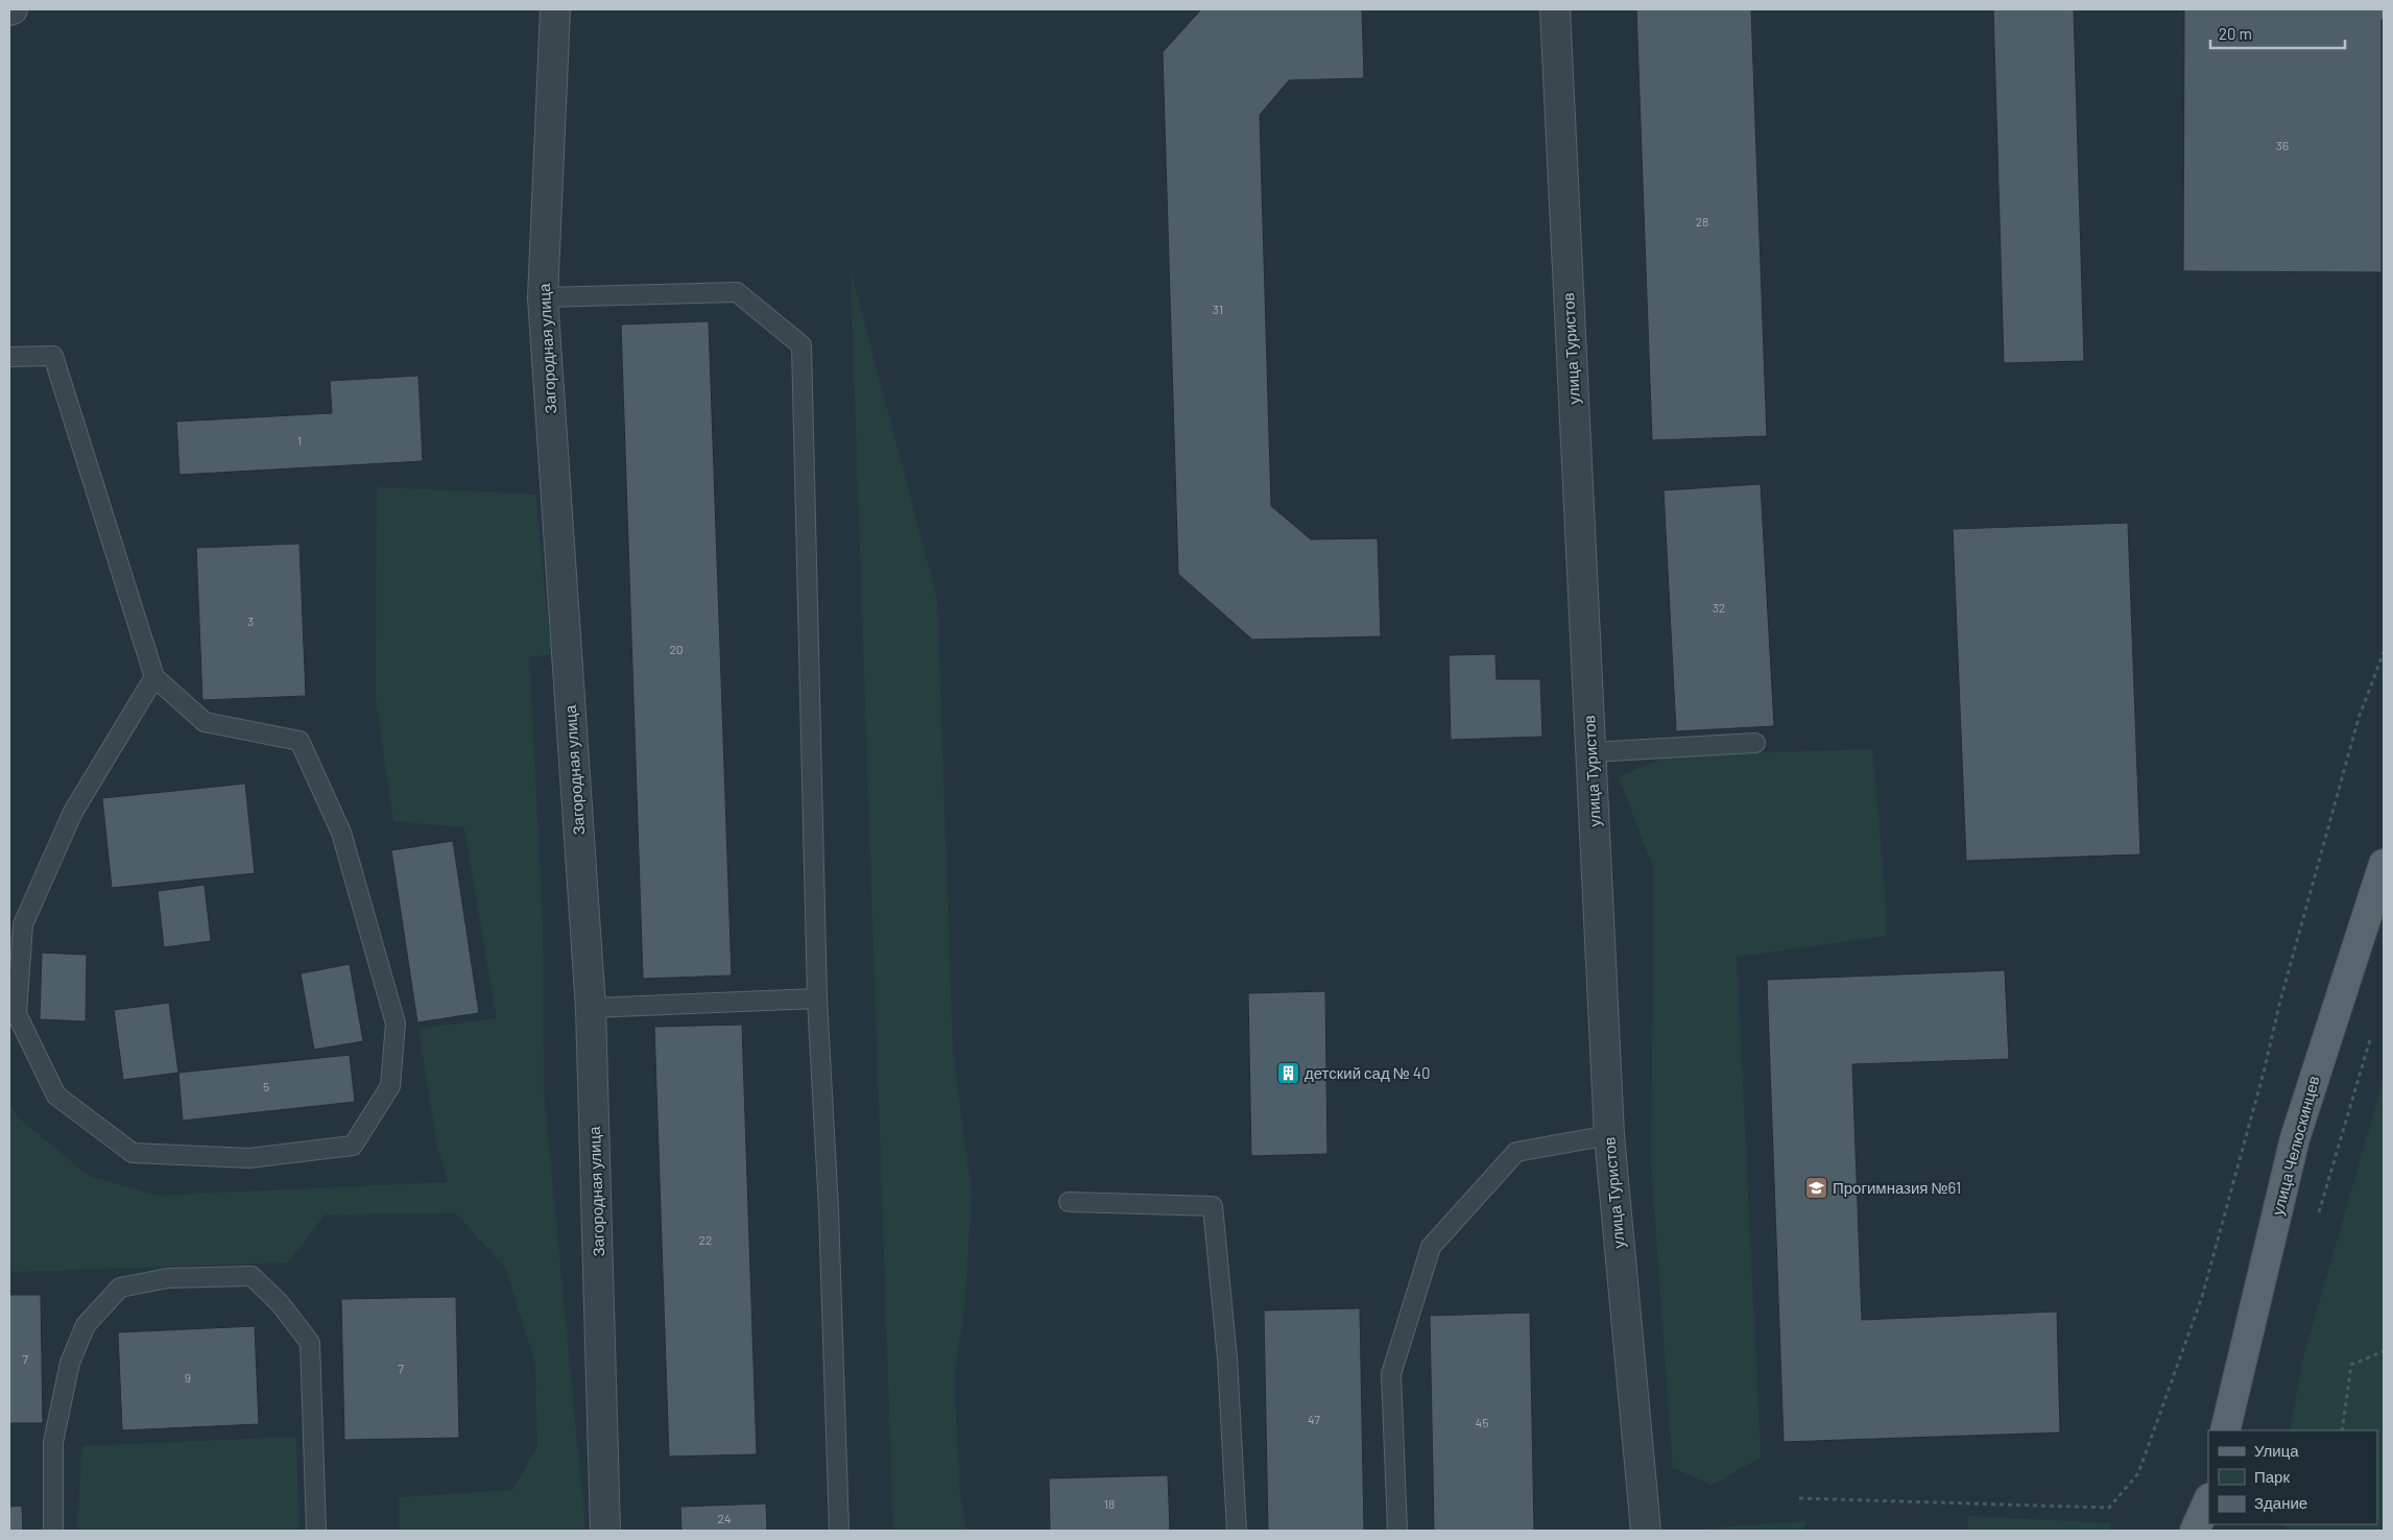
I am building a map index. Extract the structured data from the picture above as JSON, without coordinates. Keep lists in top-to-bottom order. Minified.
{"streets":{"main road":["улица Челюскинцев"],"street":["Загородная улица","улица Туристов"]},"places":{"building":["детский сад № 40"],"school or university":["Прогимназия №61"]},"house_numbers":["36","28","31","1","32","3","20","5","22","7","7","9","47","45","18","24"],"legend":["Улица","Парк","Здание"],"scale_bar":"20 m"}
